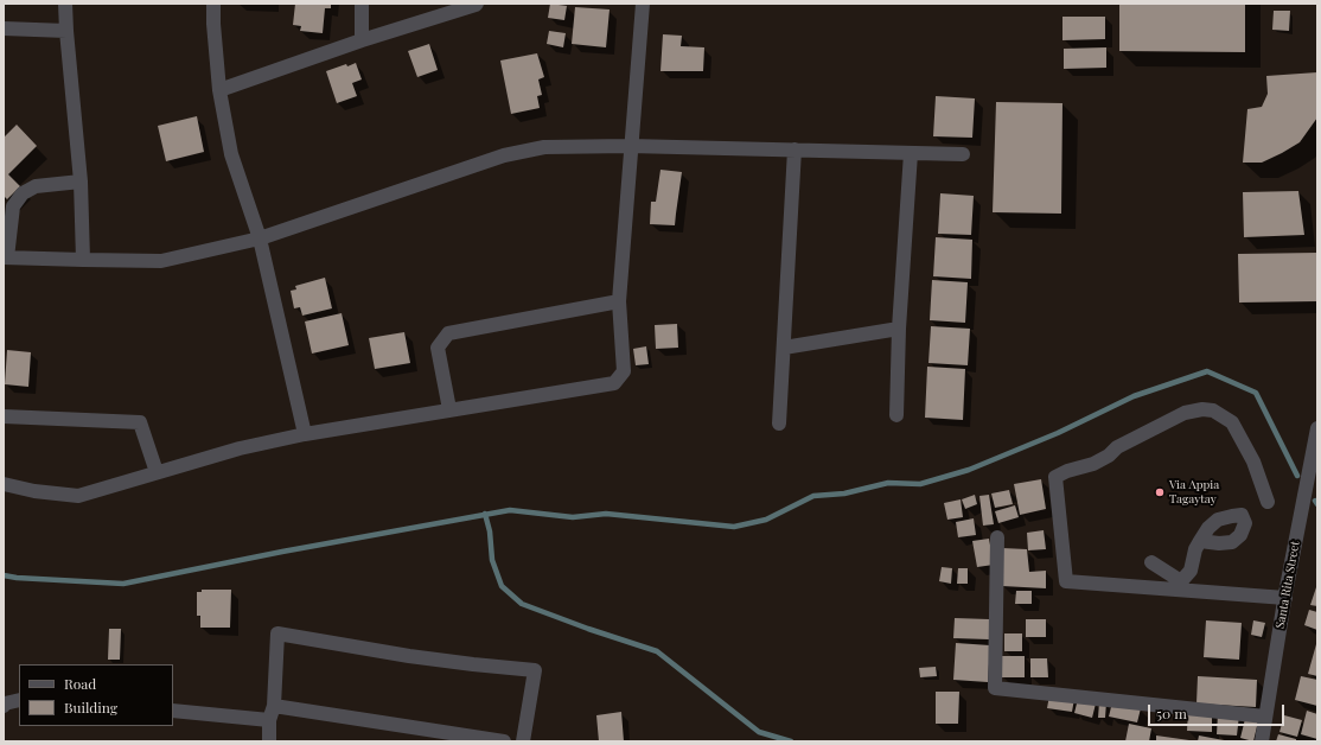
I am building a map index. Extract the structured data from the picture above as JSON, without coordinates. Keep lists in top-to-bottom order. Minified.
{"streets":{"street":["Santa Rita Street"]},"places":["Via Appia Tagaytay"],"legend":["Road","Building"],"scale_bar":"50 m"}
